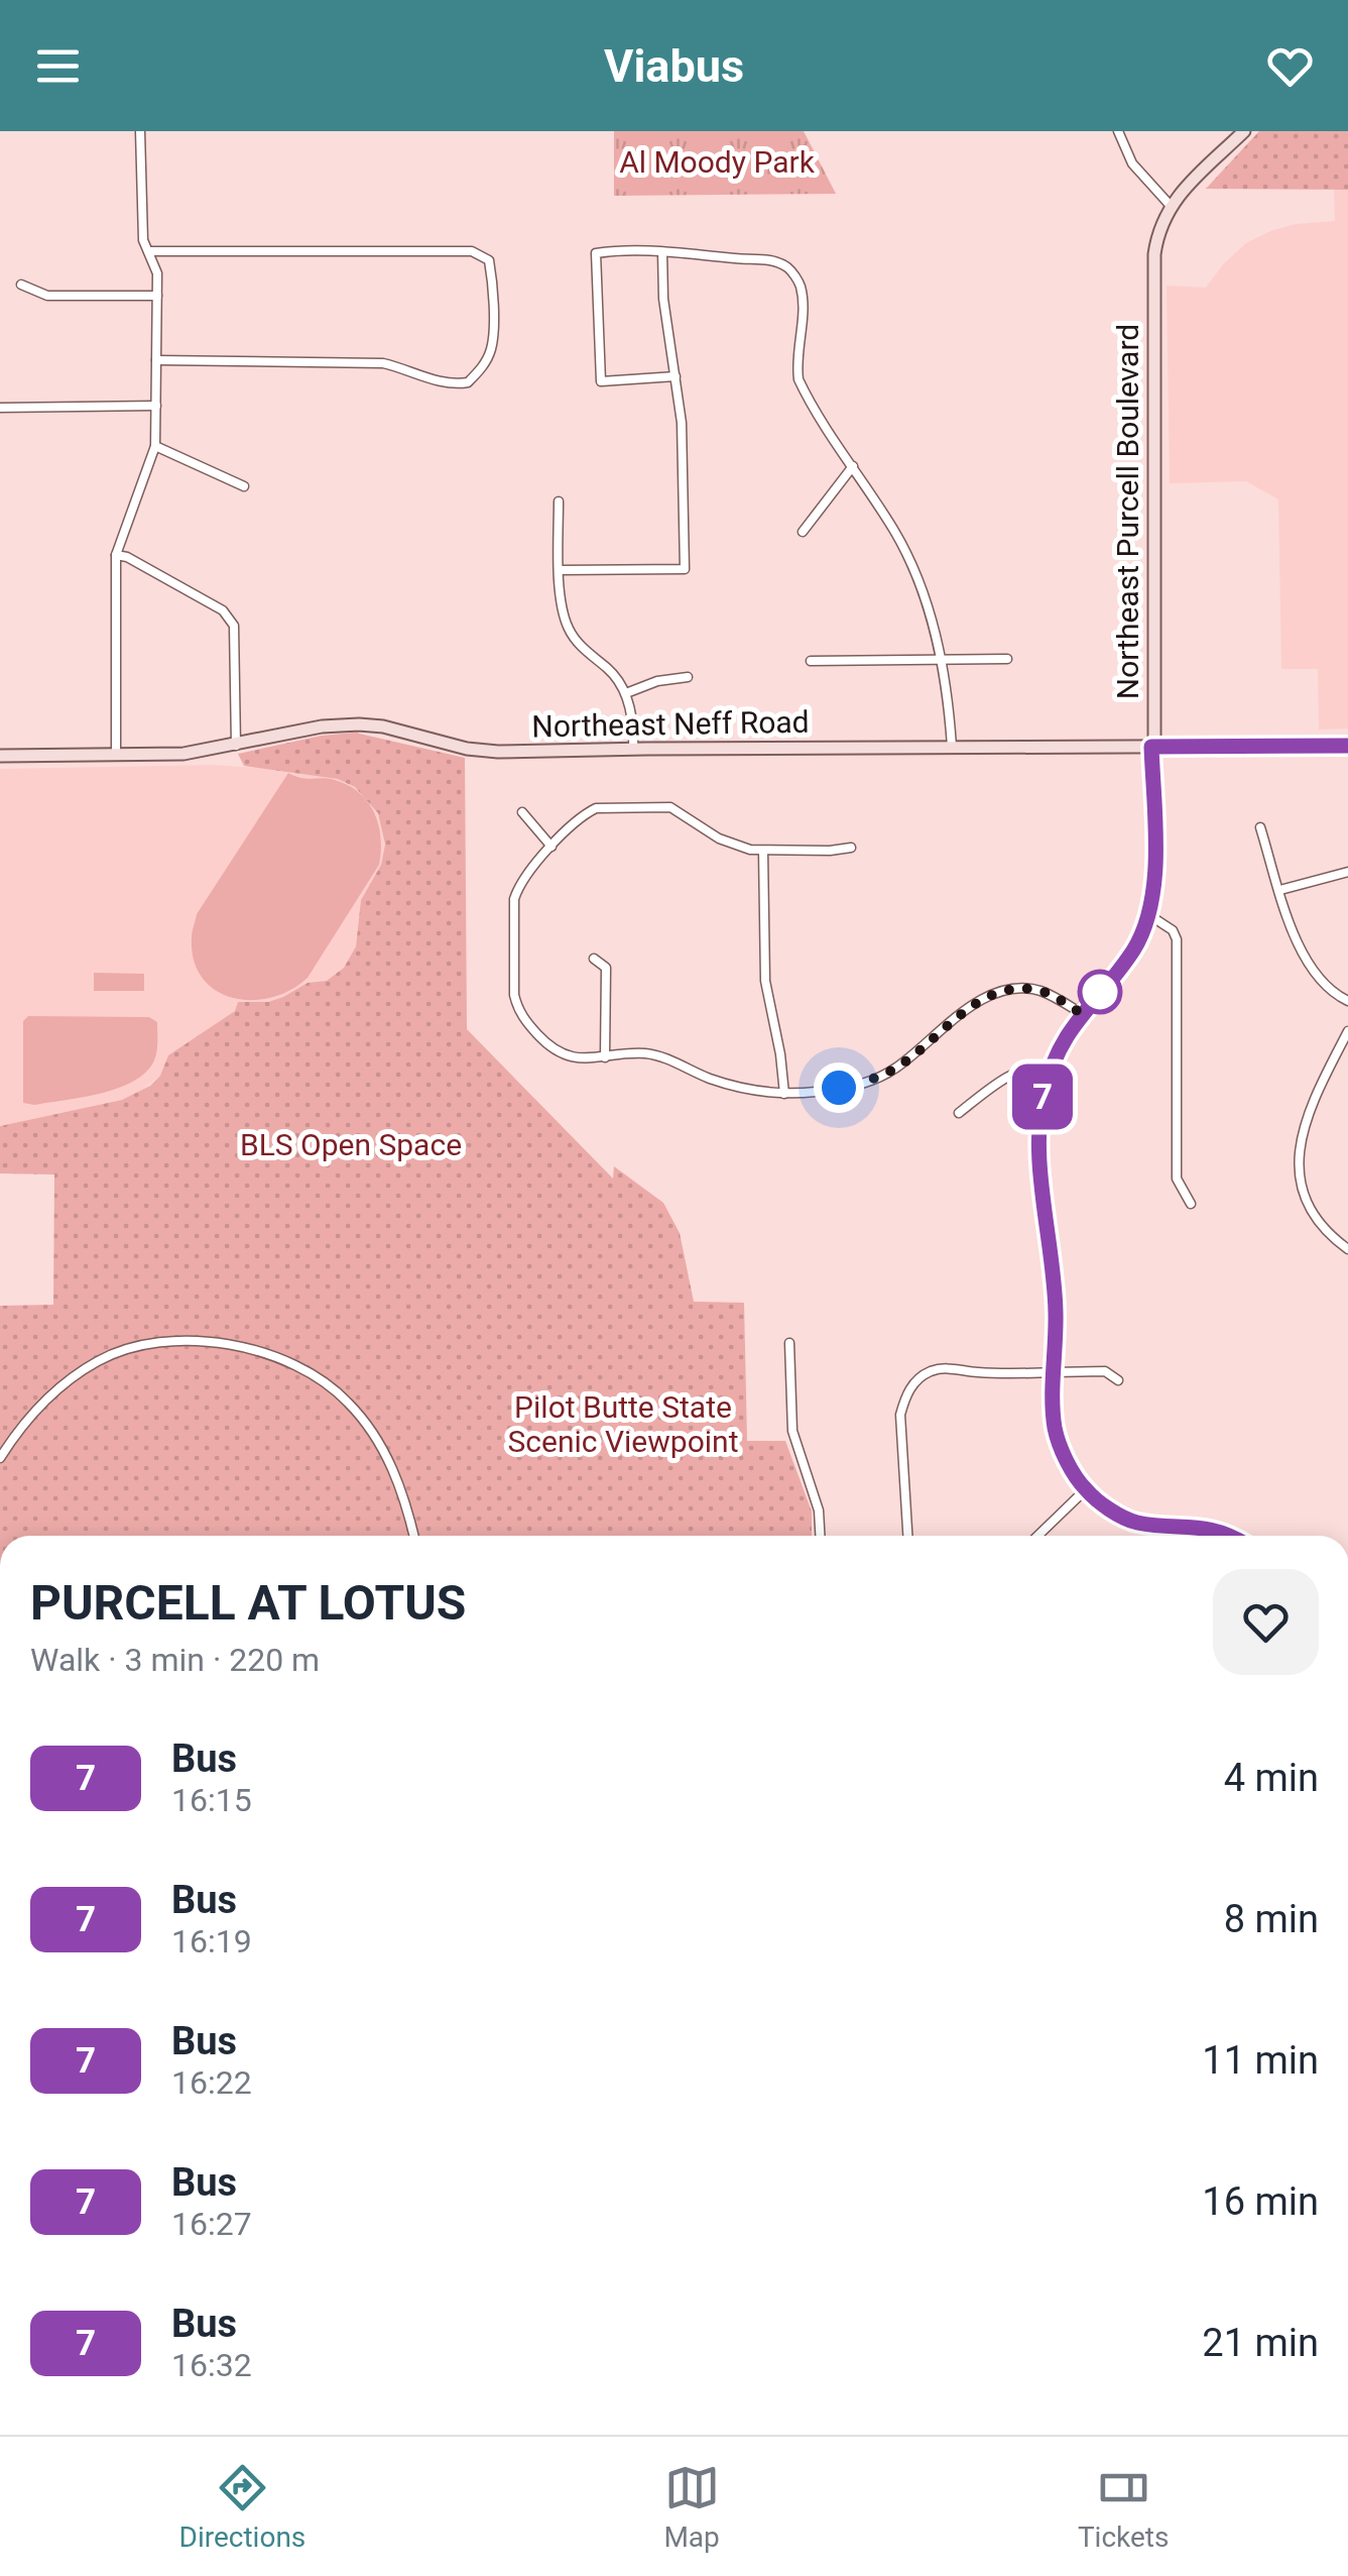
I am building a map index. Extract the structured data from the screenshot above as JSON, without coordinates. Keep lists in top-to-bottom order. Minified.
{"streets":{"street":["Northeast Purcell Boulevard","Northeast Neff Road"]},"crossings":[["Northeast Purcell Boulevard","Northeast Neff Road"]],"parks":["Al Moody Park","BLS Open Space","Pilot Butte State Scenic Viewpoint"],"lines":["bus line 7"],"page":{"header":"Viabus","on_map":"7","heading":["PURCELL AT LOTUS","Walk · 3 min · 220 m"],"list":[{"mark":"7","name":"Bus","note":"16:15","value":"4 min"},{"mark":"7","name":"Bus","note":"16:19","value":"8 min"},{"mark":"7","name":"Bus","note":"16:22","value":"11 min"},{"mark":"7","name":"Bus","note":"16:27","value":"16 min"},{"mark":"7","name":"Bus","note":"16:32","value":"21 min"}],"tabs":["Directions","Map","Tickets"]}}
